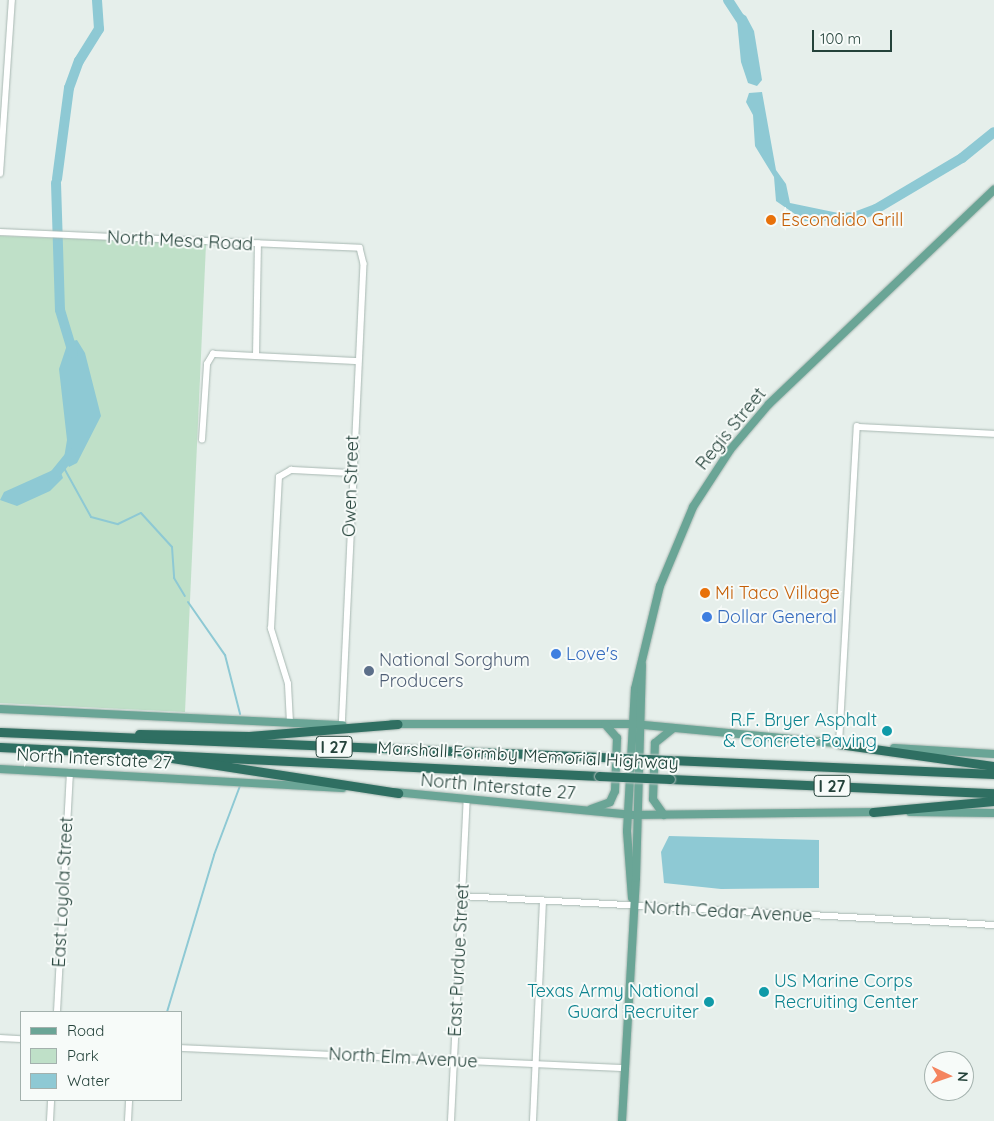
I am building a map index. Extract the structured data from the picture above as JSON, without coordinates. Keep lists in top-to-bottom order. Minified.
{"streets":{"highway":["I 27","Marshall Formby Memorial Highway"],"main road":["Regis Street","North Interstate 27"],"street":["North Mesa Road","Owen Street","East Loyola Street","North Cedar Avenue","East Purdue Street","North Elm Avenue"]},"crossings":[["North Mesa Road","Owen Street"],["Regis Street","North Interstate 27"],["North Interstate 27","East Loyola Street"],["North Interstate 27","East Purdue Street"],["North Cedar Avenue","East Purdue Street"],["East Purdue Street","North Elm Avenue"]],"places":["Escondido Grill","Mi Taco Village","Dollar General","Love's","National Sorghum Producers","R.F. Bryer Asphalt & Concrete Paving","US Marine Corps Recruiting Center","Texas Army National Guard Recruiter"],"legend":["Road","Park","Water"],"scale_bar":"100 m","north":"right"}
